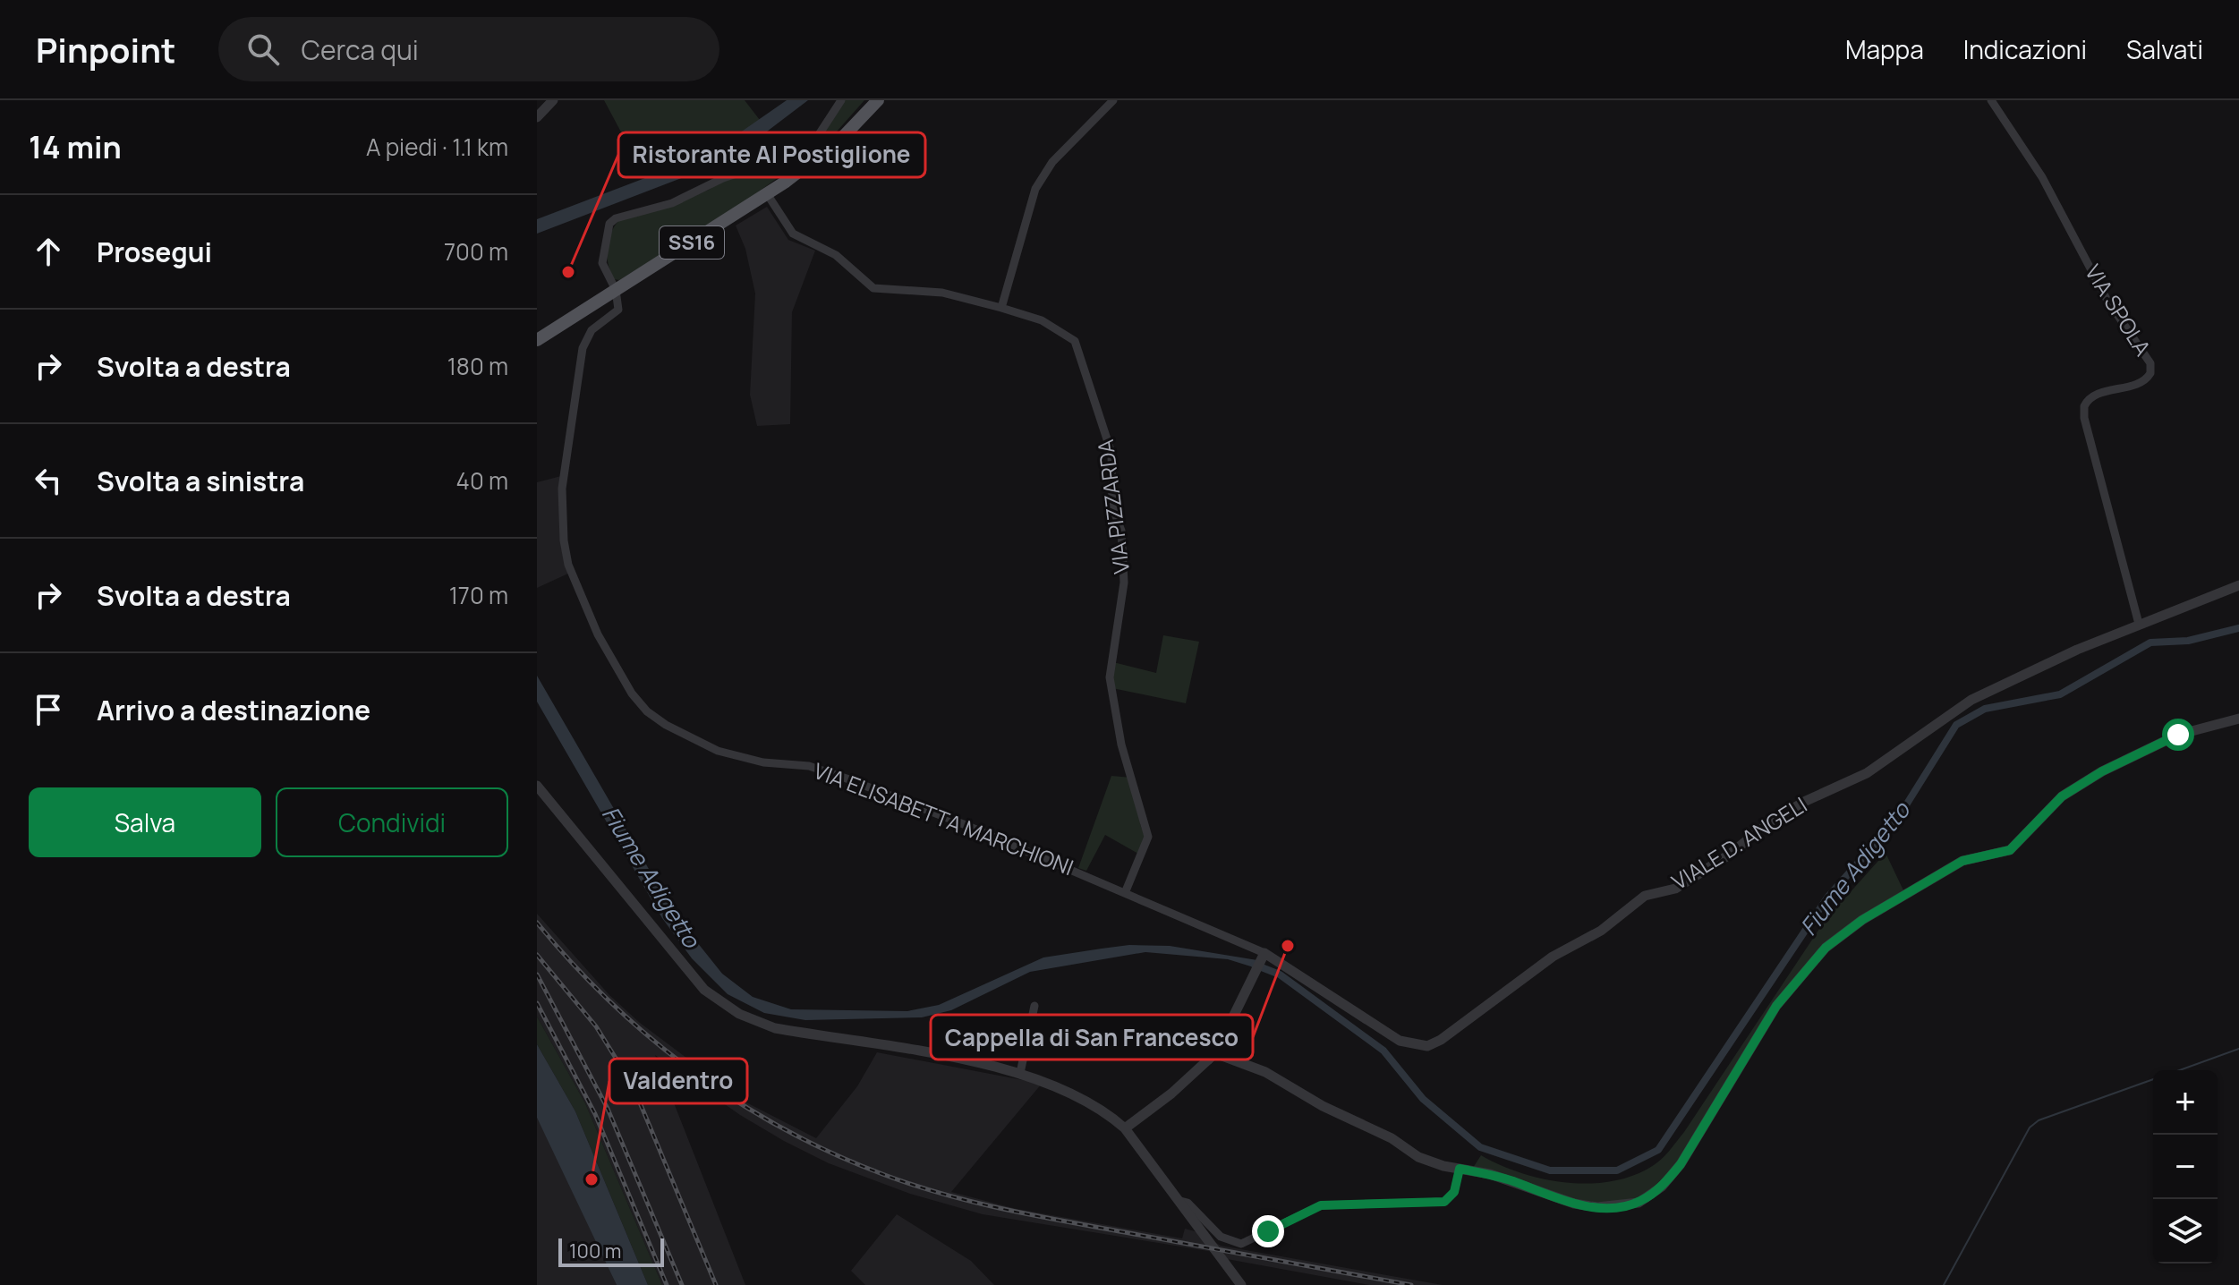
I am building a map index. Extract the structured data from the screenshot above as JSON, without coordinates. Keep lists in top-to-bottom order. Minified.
{"streets":{"main road":["SS16"],"street":["VIA SPOLA","VIA PIZZARDA","VIA ELISABETTA MARCHIONI","VIALE D. ANGELI"]},"crossings":[["SS16","VIA PIZZARDA"],["SS16","VIA ELISABETTA MARCHIONI"],["VIA SPOLA","VIALE D. ANGELI"],["VIA PIZZARDA","VIA ELISABETTA MARCHIONI"],["VIA ELISABETTA MARCHIONI","VIALE D. ANGELI"]],"water":["Fiume Adigetto"],"places":["Ristorante Al Postiglione","Cappella di San Francesco","Valdentro"],"scale_bar":"100 m","page":{"header":"Pinpoint","search":"Cerca qui","nav":["Mappa","Indicazioni","Salvati"],"heading":["14 min","A piedi · 1.1 km"],"list":[["Prosegui","700 m"],["Svolta a destra","180 m"],["Svolta a sinistra","40 m"],["Svolta a destra","170 m"],"Arrivo a destinazione"],"buttons":["Salva","Condividi"],"map_buttons":["+","−"],"scale":"100 m"}}
